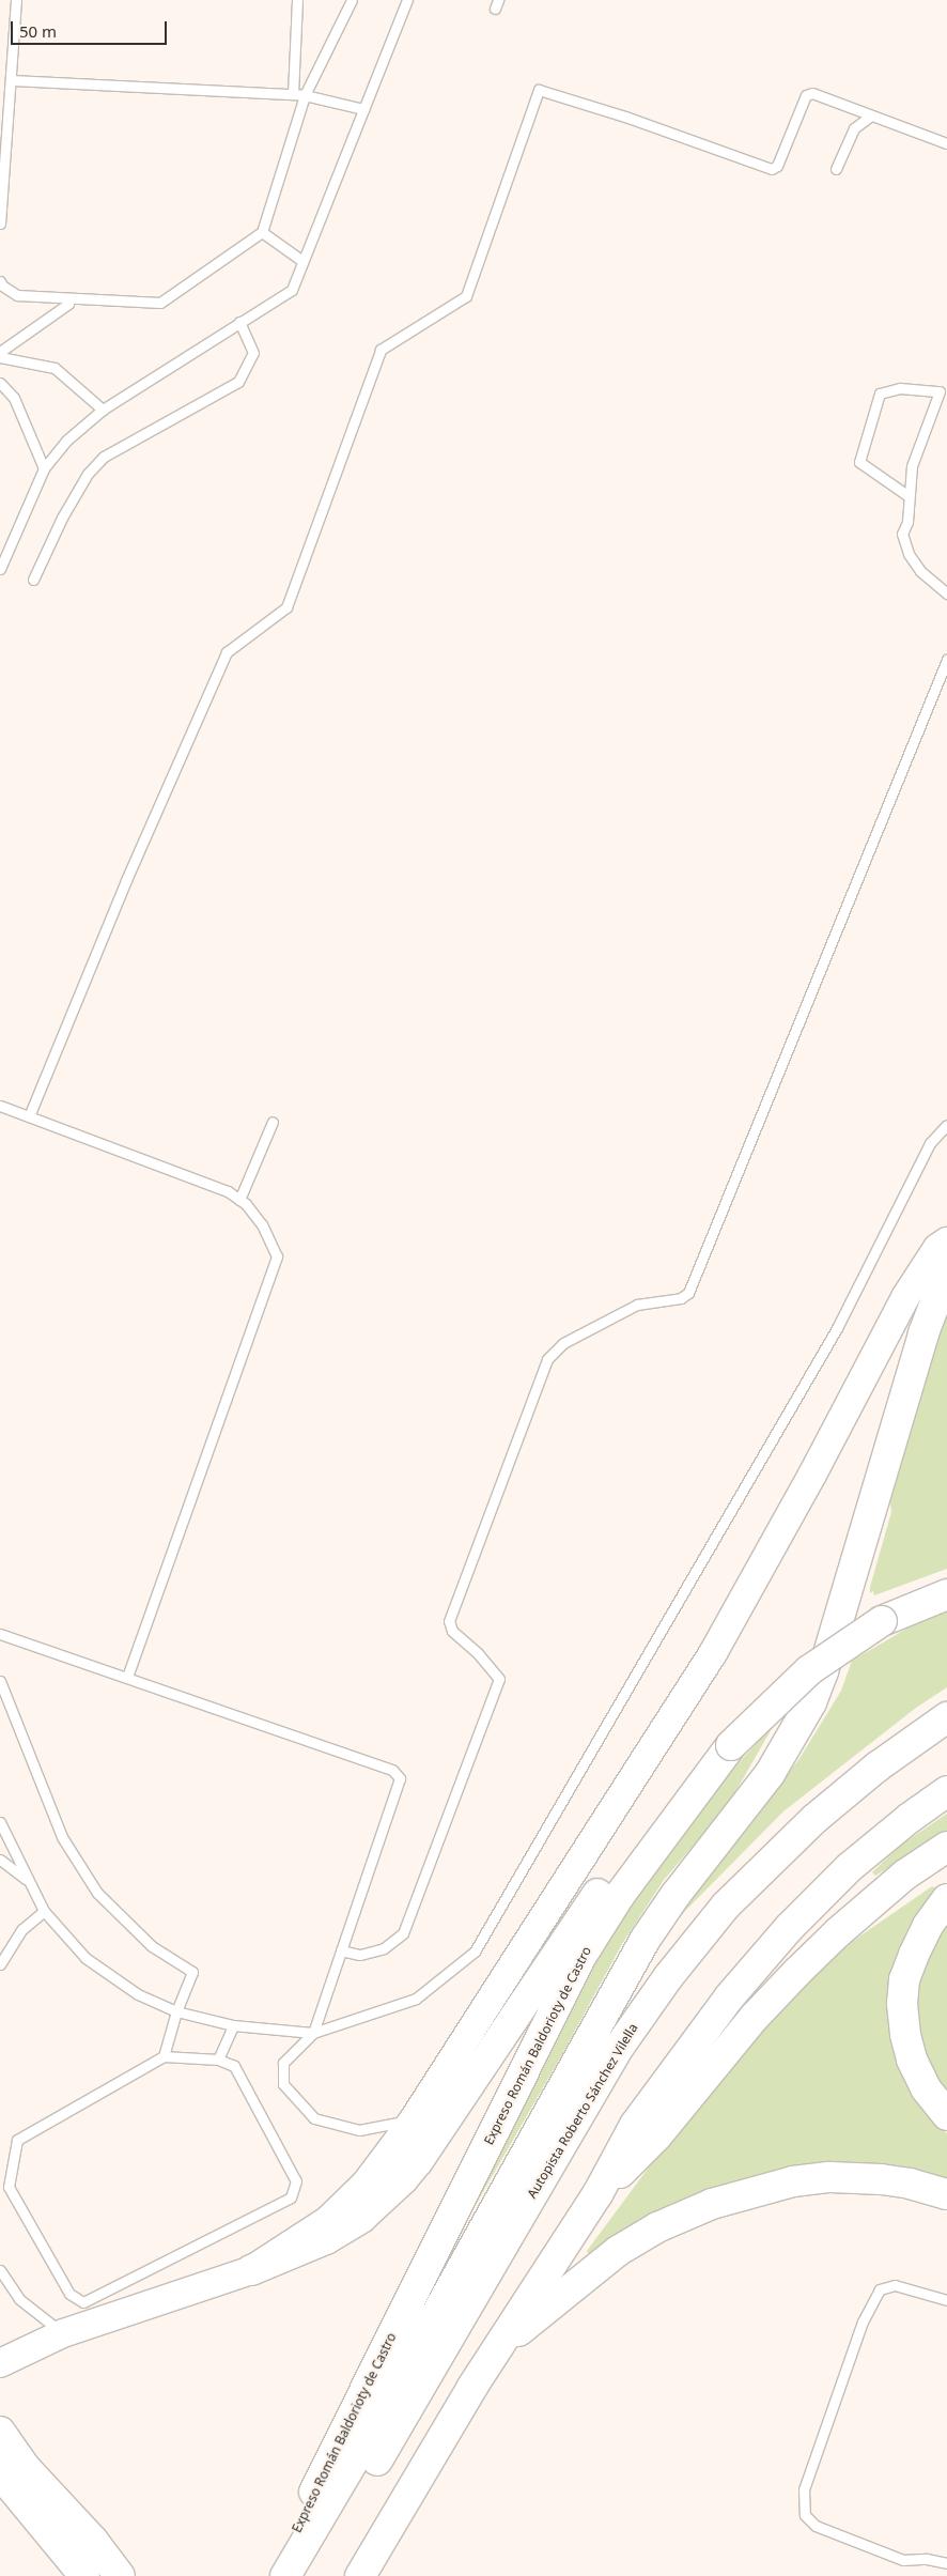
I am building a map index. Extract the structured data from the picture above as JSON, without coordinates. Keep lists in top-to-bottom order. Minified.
{"streets":{"highway":["Expreso Román Baldorioty de Castro","Autopista Roberto Sánchez Vilella"]},"scale_bar":"50 m"}
